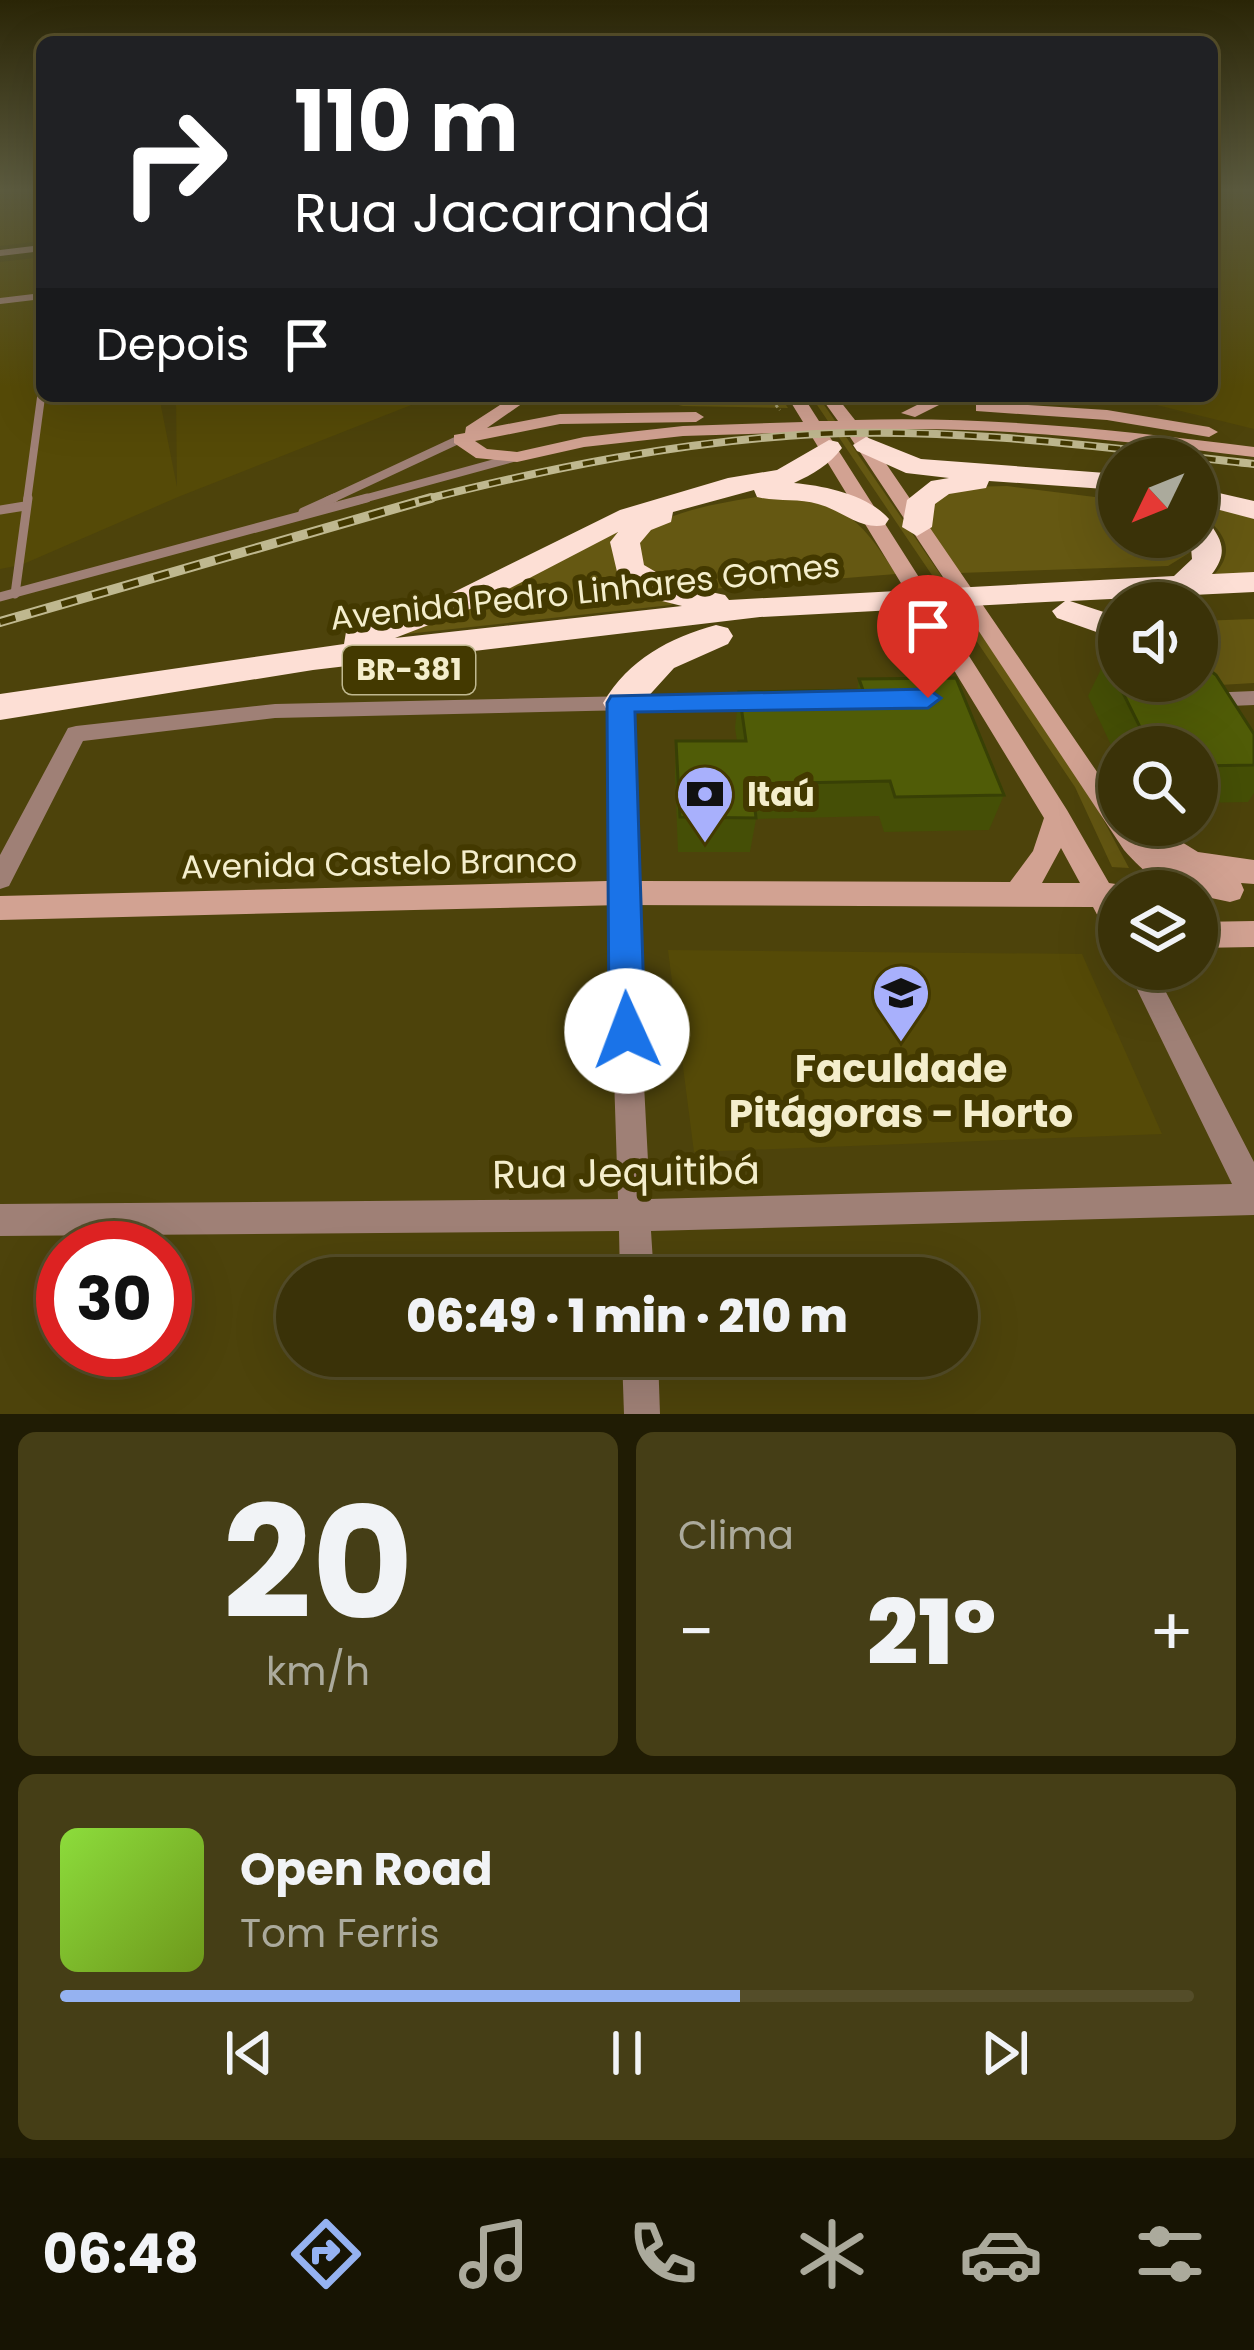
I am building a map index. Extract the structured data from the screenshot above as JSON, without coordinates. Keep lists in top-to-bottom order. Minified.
{"streets":{"highway":["Avenida Pedro Linhares Gomes","BR-381"],"main road":["Avenida Castelo Branco"],"street":["Rua Jequitibá"]},"places":{"bank":["Itaú"],"school or university":["Faculdade Pitágoras - Horto"]},"north":"bottom left","page":{"turn":["110 m","Rua Jacarandá"],"then":"Depois","limit":"30","trip":"06:49 · 1 min · 210 m","tile":[["20","km/h"],"Clima"],"heat":["−","21°","+"],"song":["Open Road","Tom Ferris"],"tabs":"06:48"}}
